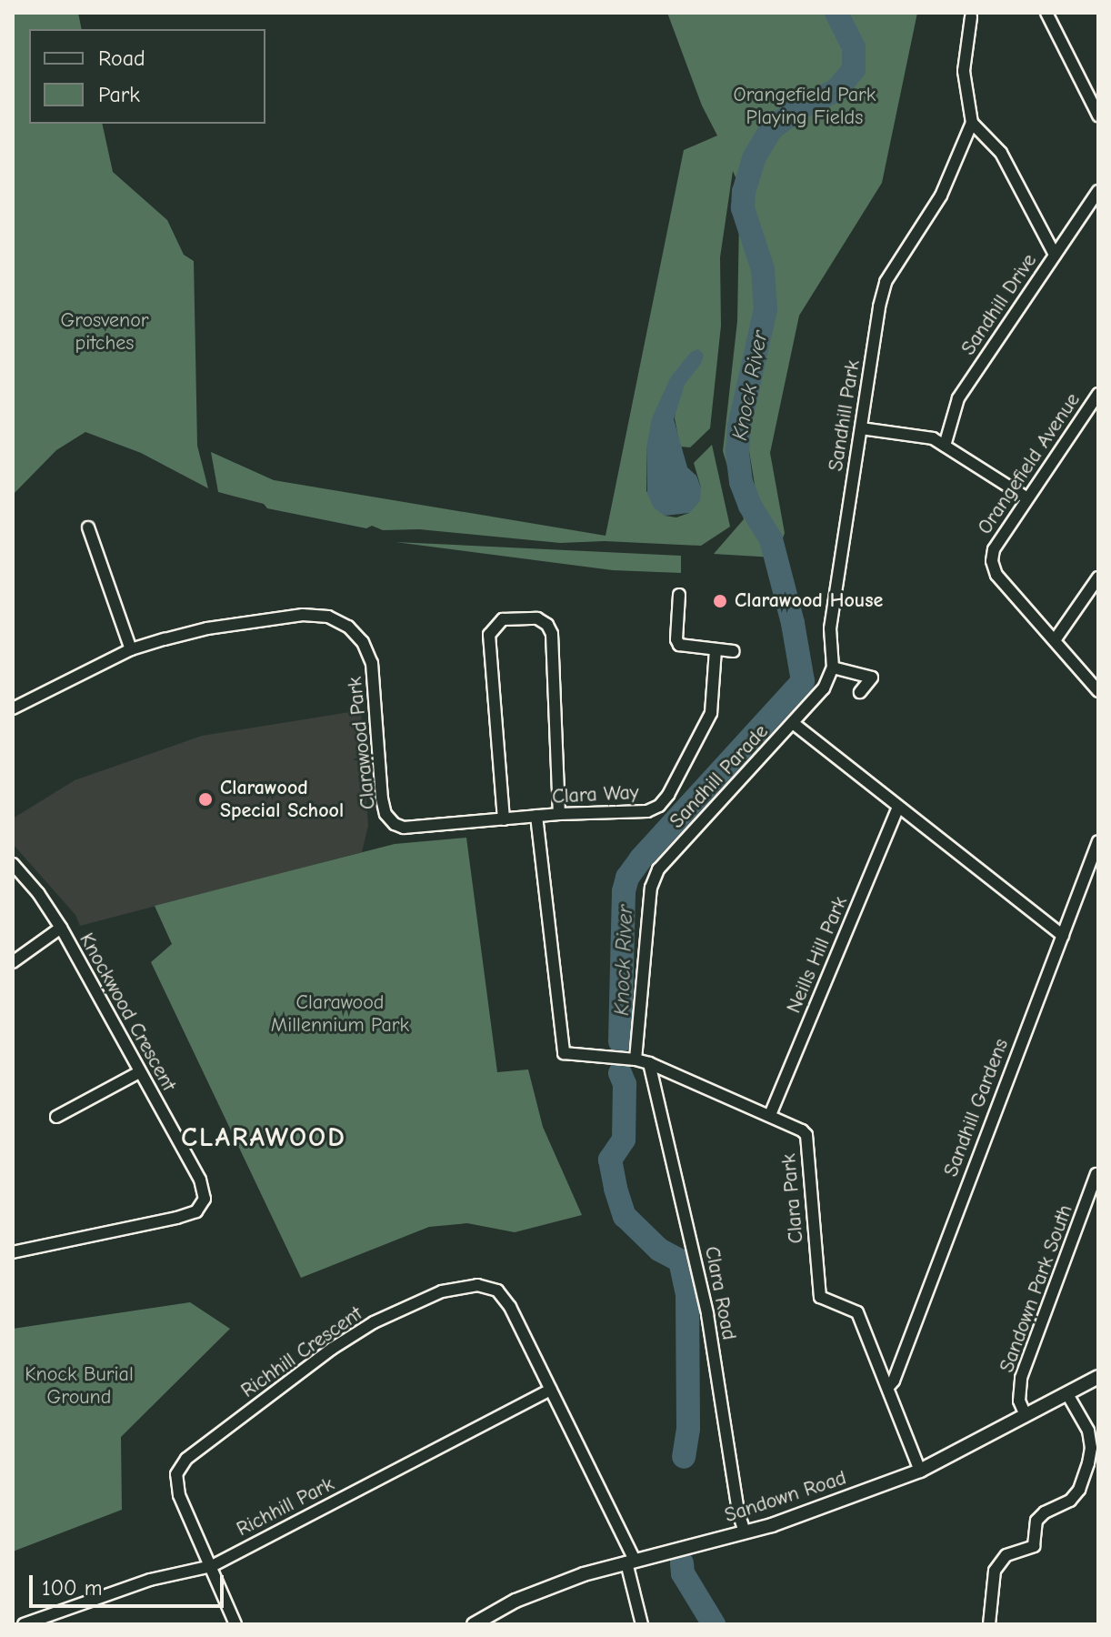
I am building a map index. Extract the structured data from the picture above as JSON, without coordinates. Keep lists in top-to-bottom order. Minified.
{"streets":{"street":["Sandhill Drive","Sandhill Park","Orangefield Avenue","Clarawood Park","Sandhill Parade","Clara Way","Neills Hill Park","Knockwood Crescent","Sandhill Gardens","Clara Park","Sandown Park South","Clara Road","Richhill Crescent","Sandown Road","Richhill Park"]},"crossings":[["Clarawood Park","Clara Way"],["Clarawood Park","Clara Park"],["Sandhill Parade","Neills Hill Park"],["Sandhill Parade","Sandhill Gardens"],["Sandhill Parade","Clara Park"],["Clara Way","Clara Park"],["Neills Hill Park","Clara Park"],["Sandhill Gardens","Clara Park"],["Clara Park","Clara Road"],["Clara Park","Sandown Road"],["Sandown Park South","Sandown Road"],["Clara Road","Sandown Road"],["Richhill Crescent","Sandown Road"],["Richhill Crescent","Richhill Park"]],"districts":["CLARAWOOD"],"water":["Knock River"],"parks":["Orangefield Park Playing Fields","Grosvenor pitches","Clarawood Millennium Park","Knock Burial Ground"],"places":["Clarawood House","Clarawood Special School"],"legend":["Road","Park"],"scale_bar":"100 m"}
